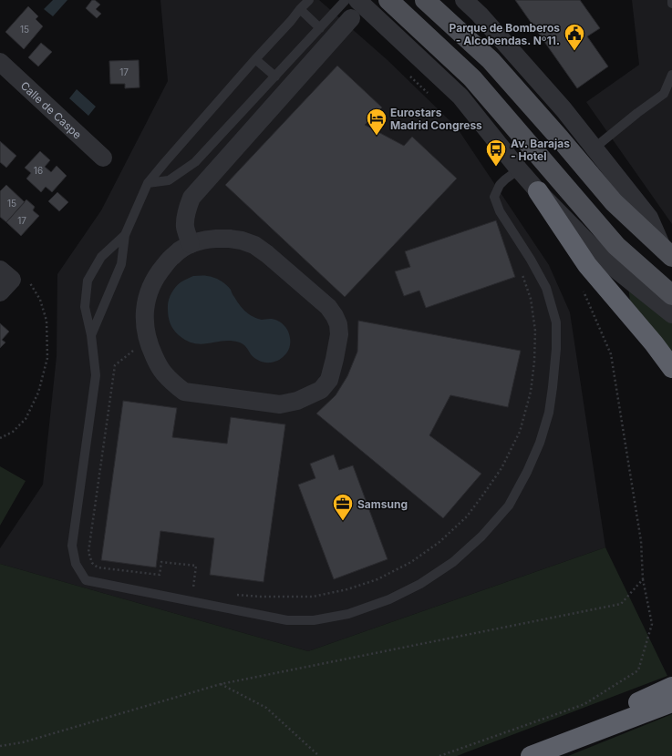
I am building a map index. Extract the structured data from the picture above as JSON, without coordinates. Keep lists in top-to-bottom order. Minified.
{"streets":{"street":["Calle de Caspe"]},"places":{"public building":["Parque de Bomberos - Alcobendas. Nº11."],"hotel":["Eurostars Madrid Congress"],"bus stop":["Av. Barajas - Hotel"],"office":["Samsung"]},"house_numbers":["15","17","16","15","17"]}
